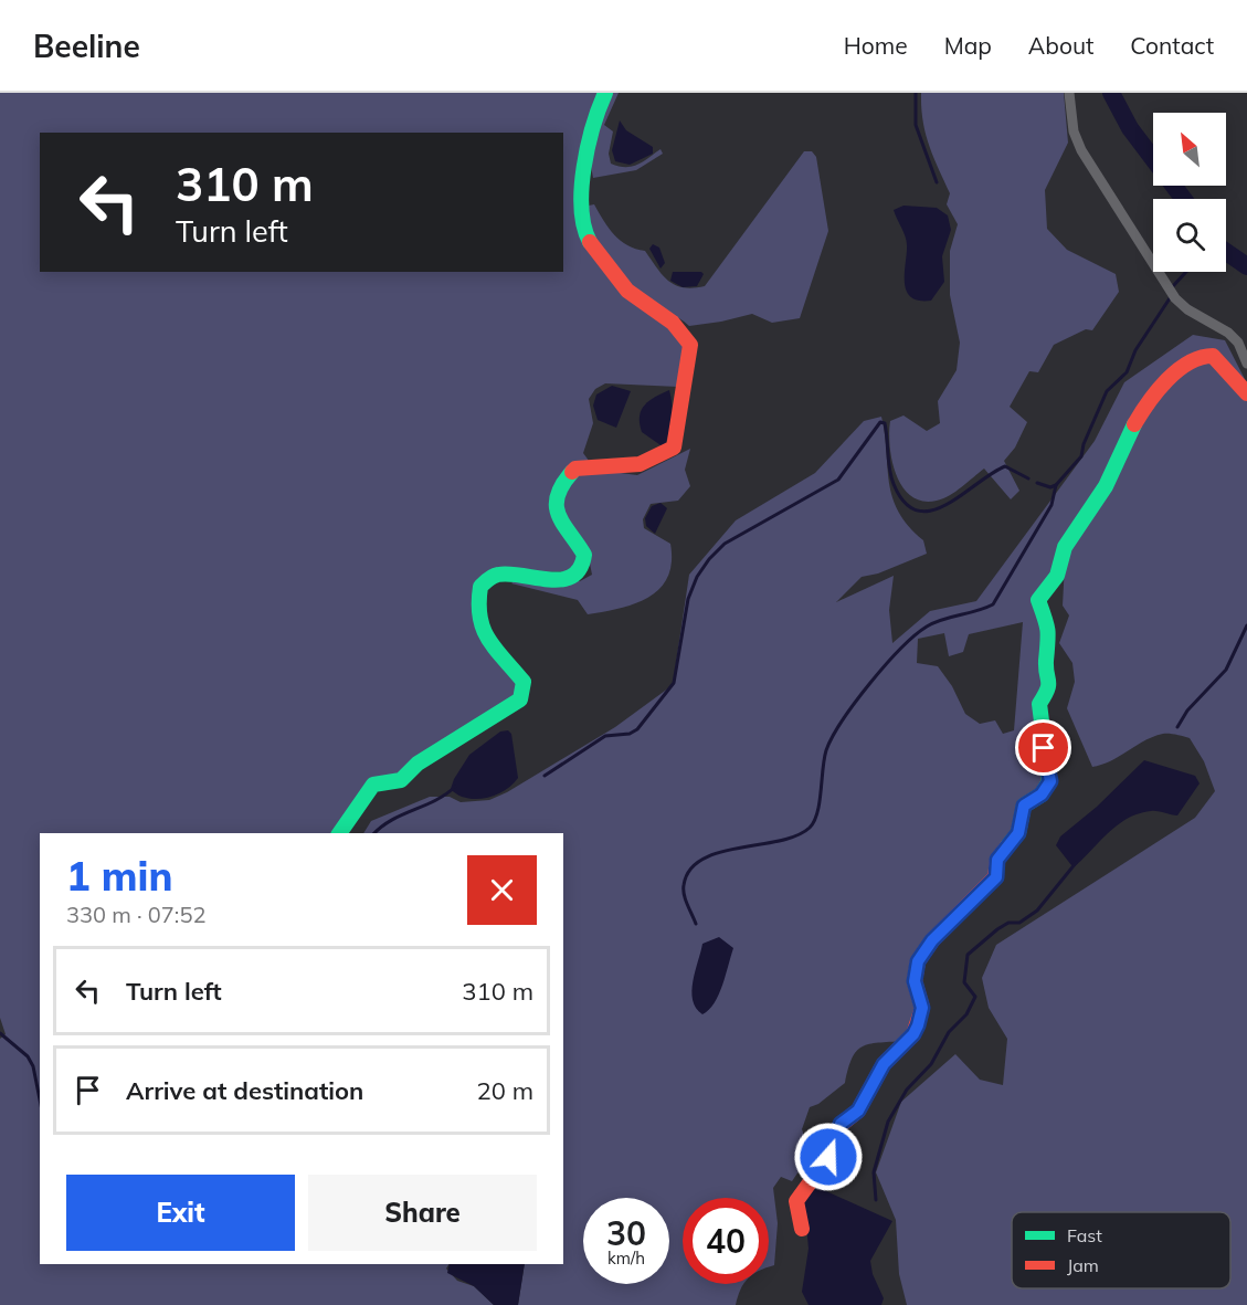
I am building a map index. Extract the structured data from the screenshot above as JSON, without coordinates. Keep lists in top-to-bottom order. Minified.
{"legend":["Fast","Jam"],"north":"top left","page":{"header":"Beeline","nav":["Home","Map","About","Contact"],"turn":["310 m","Turn left"],"heading":["1 min","330 m · 07:52"],"list":[{"name":"Turn left","value":"310 m"},{"name":"Arrive at destination","value":"20 m"}],"buttons":["Exit","Share"],"speed":"30 km/h","limit":"40"}}
